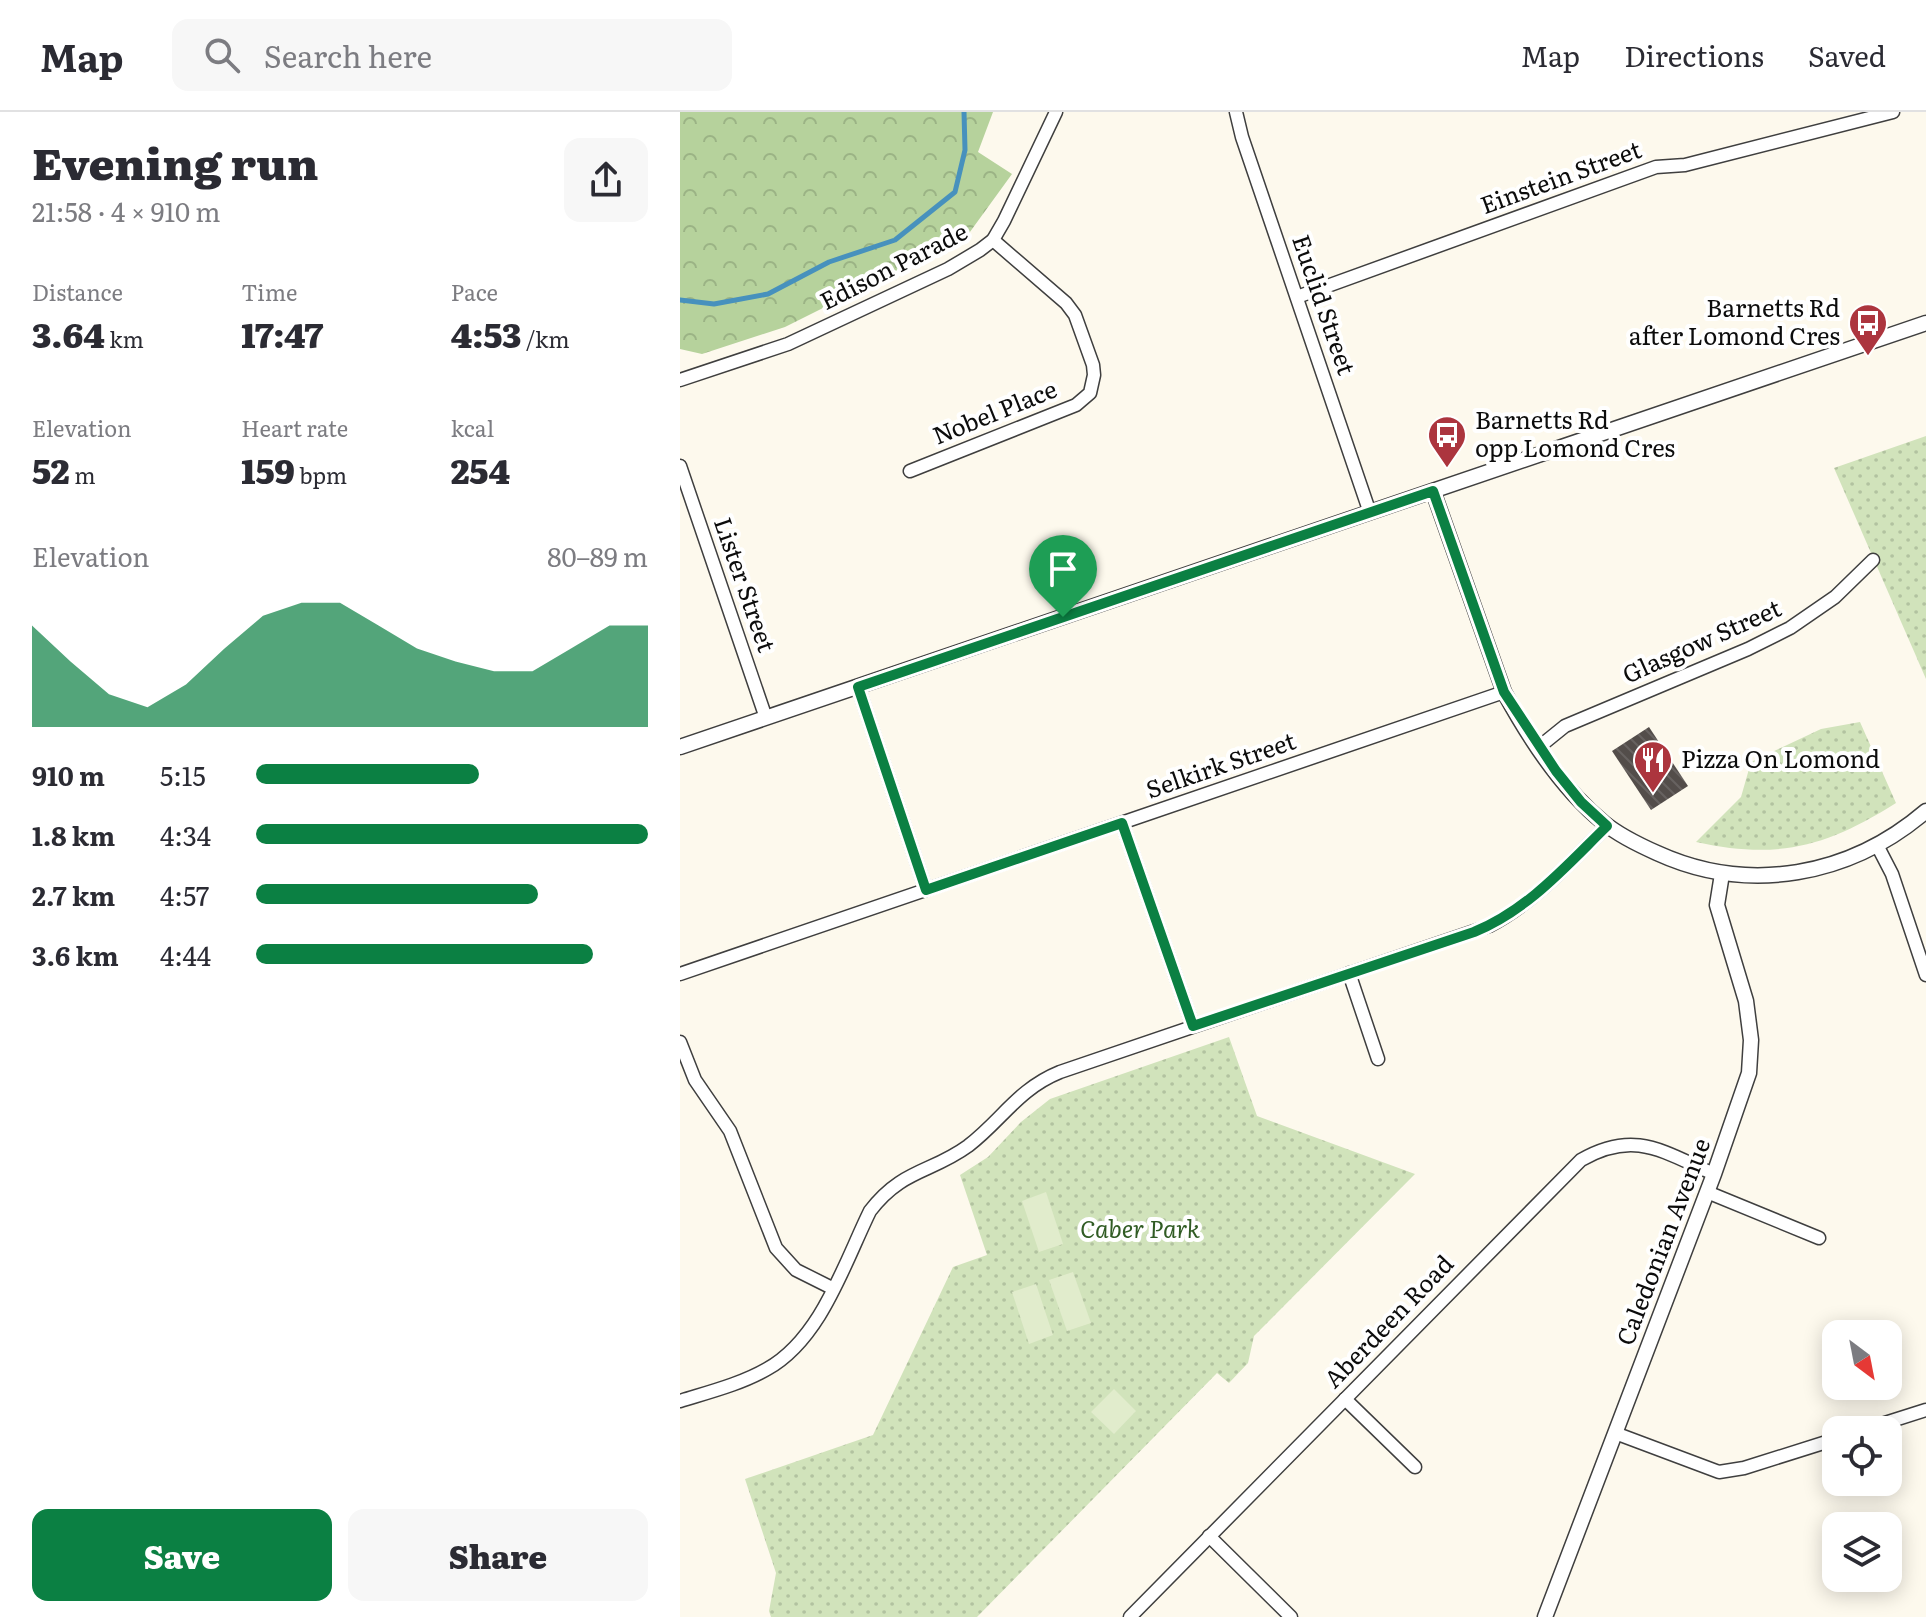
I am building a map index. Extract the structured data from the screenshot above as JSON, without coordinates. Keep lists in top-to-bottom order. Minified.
{"streets":{"street":["Einstein Street","Edison Parade","Euclid Street","Nobel Place","Lister Street","Glasgow Street","Selkirk Street","Caledonian Avenue","Aberdeen Road"]},"crossings":[["Einstein Street","Euclid Street"],["Edison Parade","Nobel Place"],["Caledonian Avenue","Aberdeen Road"]],"parks":["Caber Park"],"places":{"bus stop":["Barnetts Rd after Lomond Cres","Barnetts Rd opp Lomond Cres"],"restaurant":["Pizza On Lomond"]},"north":"bottom right","page":{"header":"Map","search":"Search here","nav":["Map","Directions","Saved"],"heading":["Evening run","21:58 · 4 × 910 m"],"stats":[["Distance","3.64 km"],["Time","17:47"],["Pace","4:53 /km"],["Elevation","52 m"],["Heart rate","159 bpm"],["kcal","254"]],"chart":["Elevation","80–89 m"],"list":[{"name":"910 m","note":"5:15"},{"name":"1.8 km","note":"4:34"},{"name":"2.7 km","note":"4:57"},{"name":"3.6 km","note":"4:44"}],"buttons":["Save","Share"]}}
